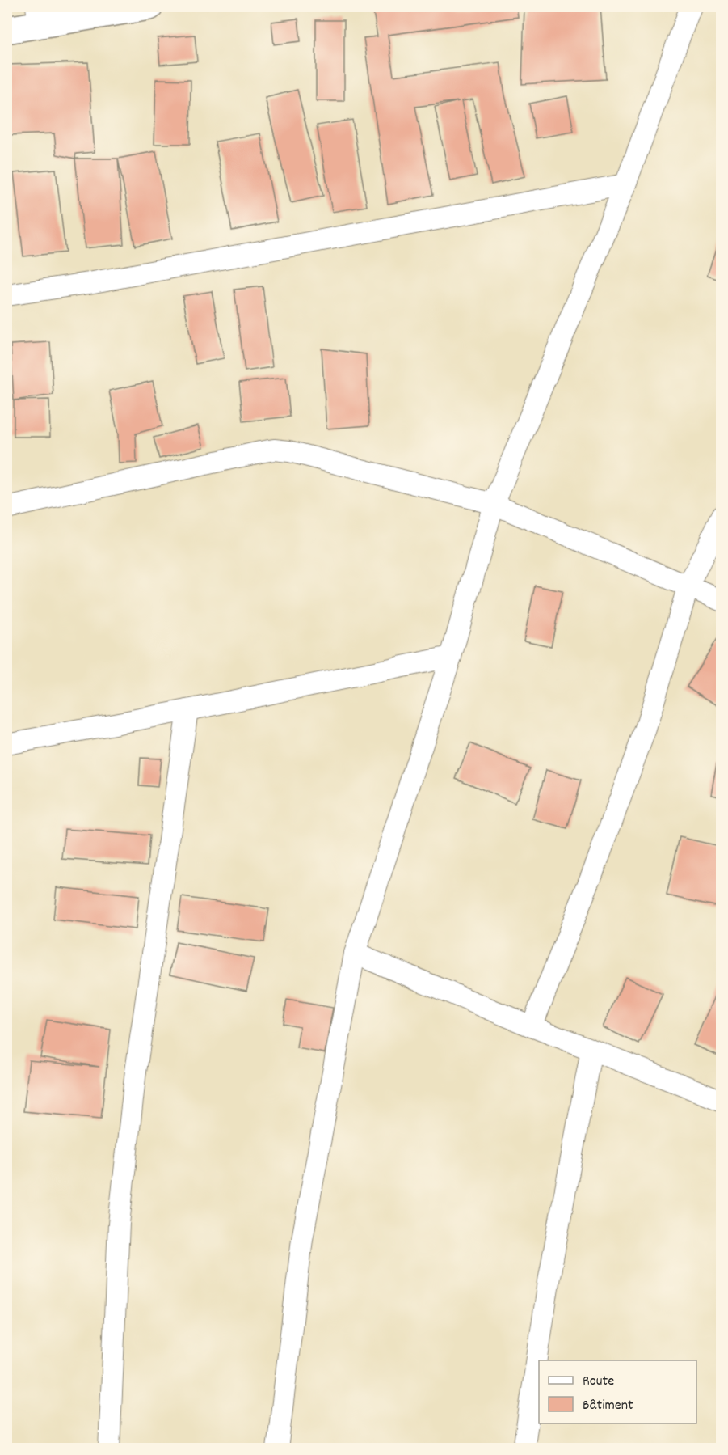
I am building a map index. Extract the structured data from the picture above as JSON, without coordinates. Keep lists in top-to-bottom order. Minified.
{"legend":["Route","Bâtiment"]}
